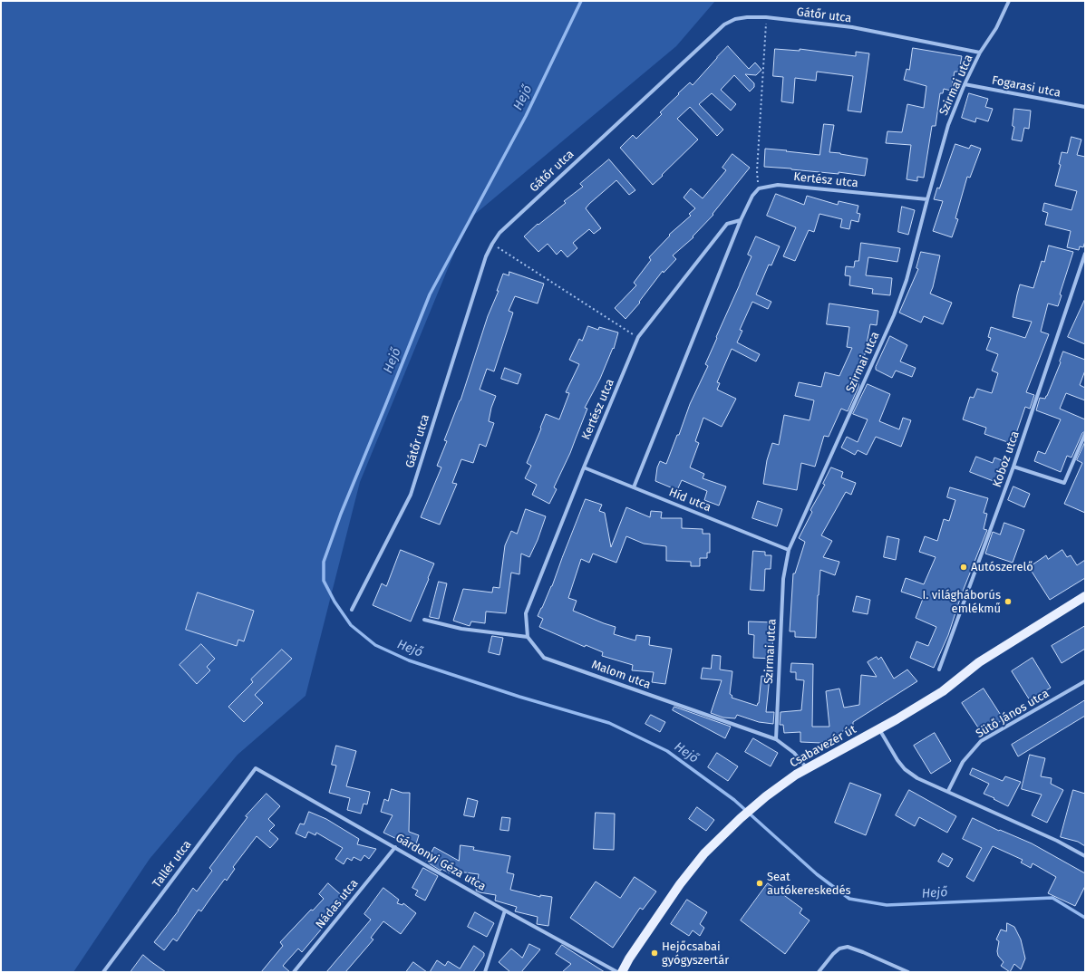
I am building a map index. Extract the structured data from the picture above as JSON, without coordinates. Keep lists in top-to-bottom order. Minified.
{"streets":{"main road":["Csabavezér út"],"street":["Gátőr utca","Szirmai utca","Fogarasi utca","Kertész utca","Koboz utca","Híd utca","Malom utca","Sütő János utca","Gárdonyi Géza utca","Tallér utca","Nádas utca"]},"crossings":[["Gátőr utca","Szirmai utca"],["Szirmai utca","Fogarasi utca"],["Szirmai utca","Kertész utca"],["Szirmai utca","Híd utca"],["Szirmai utca","Malom utca"],["Kertész utca","Híd utca"],["Kertész utca","Malom utca"],["Malom utca","Csabavezér út"],["Gárdonyi Géza utca","Tallér utca"],["Gárdonyi Géza utca","Nádas utca"]],"water":["Hejő"],"places":["Autószerelő","I. világháborús emlékmű","Seat autókereskedés","Hejőcsabai gyógyszertár"]}
